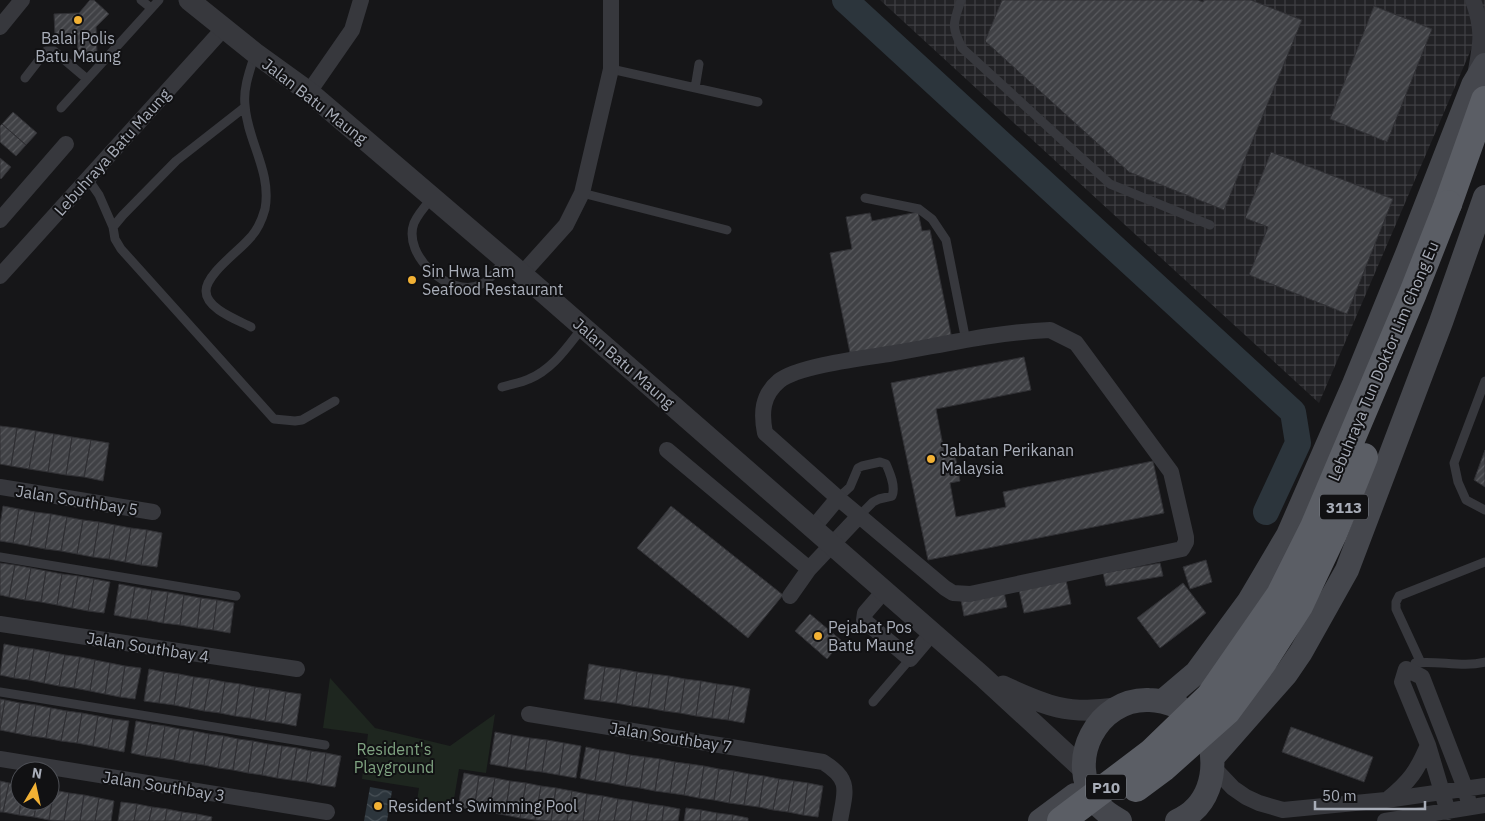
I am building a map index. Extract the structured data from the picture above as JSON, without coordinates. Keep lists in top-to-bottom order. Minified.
{"streets":{"highway":["Lebuhraya Tun Doktor Lim Chong Eu","3113","P10"],"street":["Jalan Batu Maung","Lebuhraya Batu Maung","Jalan Southbay 5","Jalan Southbay 4","Jalan Southbay 7","Jalan Southbay 3"]},"crossings":[["Jalan Batu Maung","Lebuhraya Batu Maung"],["Lebuhraya Tun Doktor Lim Chong Eu","P10"]],"parks":["Resident's Playground"],"places":["Balai Polis Batu Maung","Sin Hwa Lam Seafood Restaurant","Jabatan Perikanan Malaysia","Pejabat Pos Batu Maung","Resident's Swimming Pool"],"scale_bar":"50 m","north":"top"}
